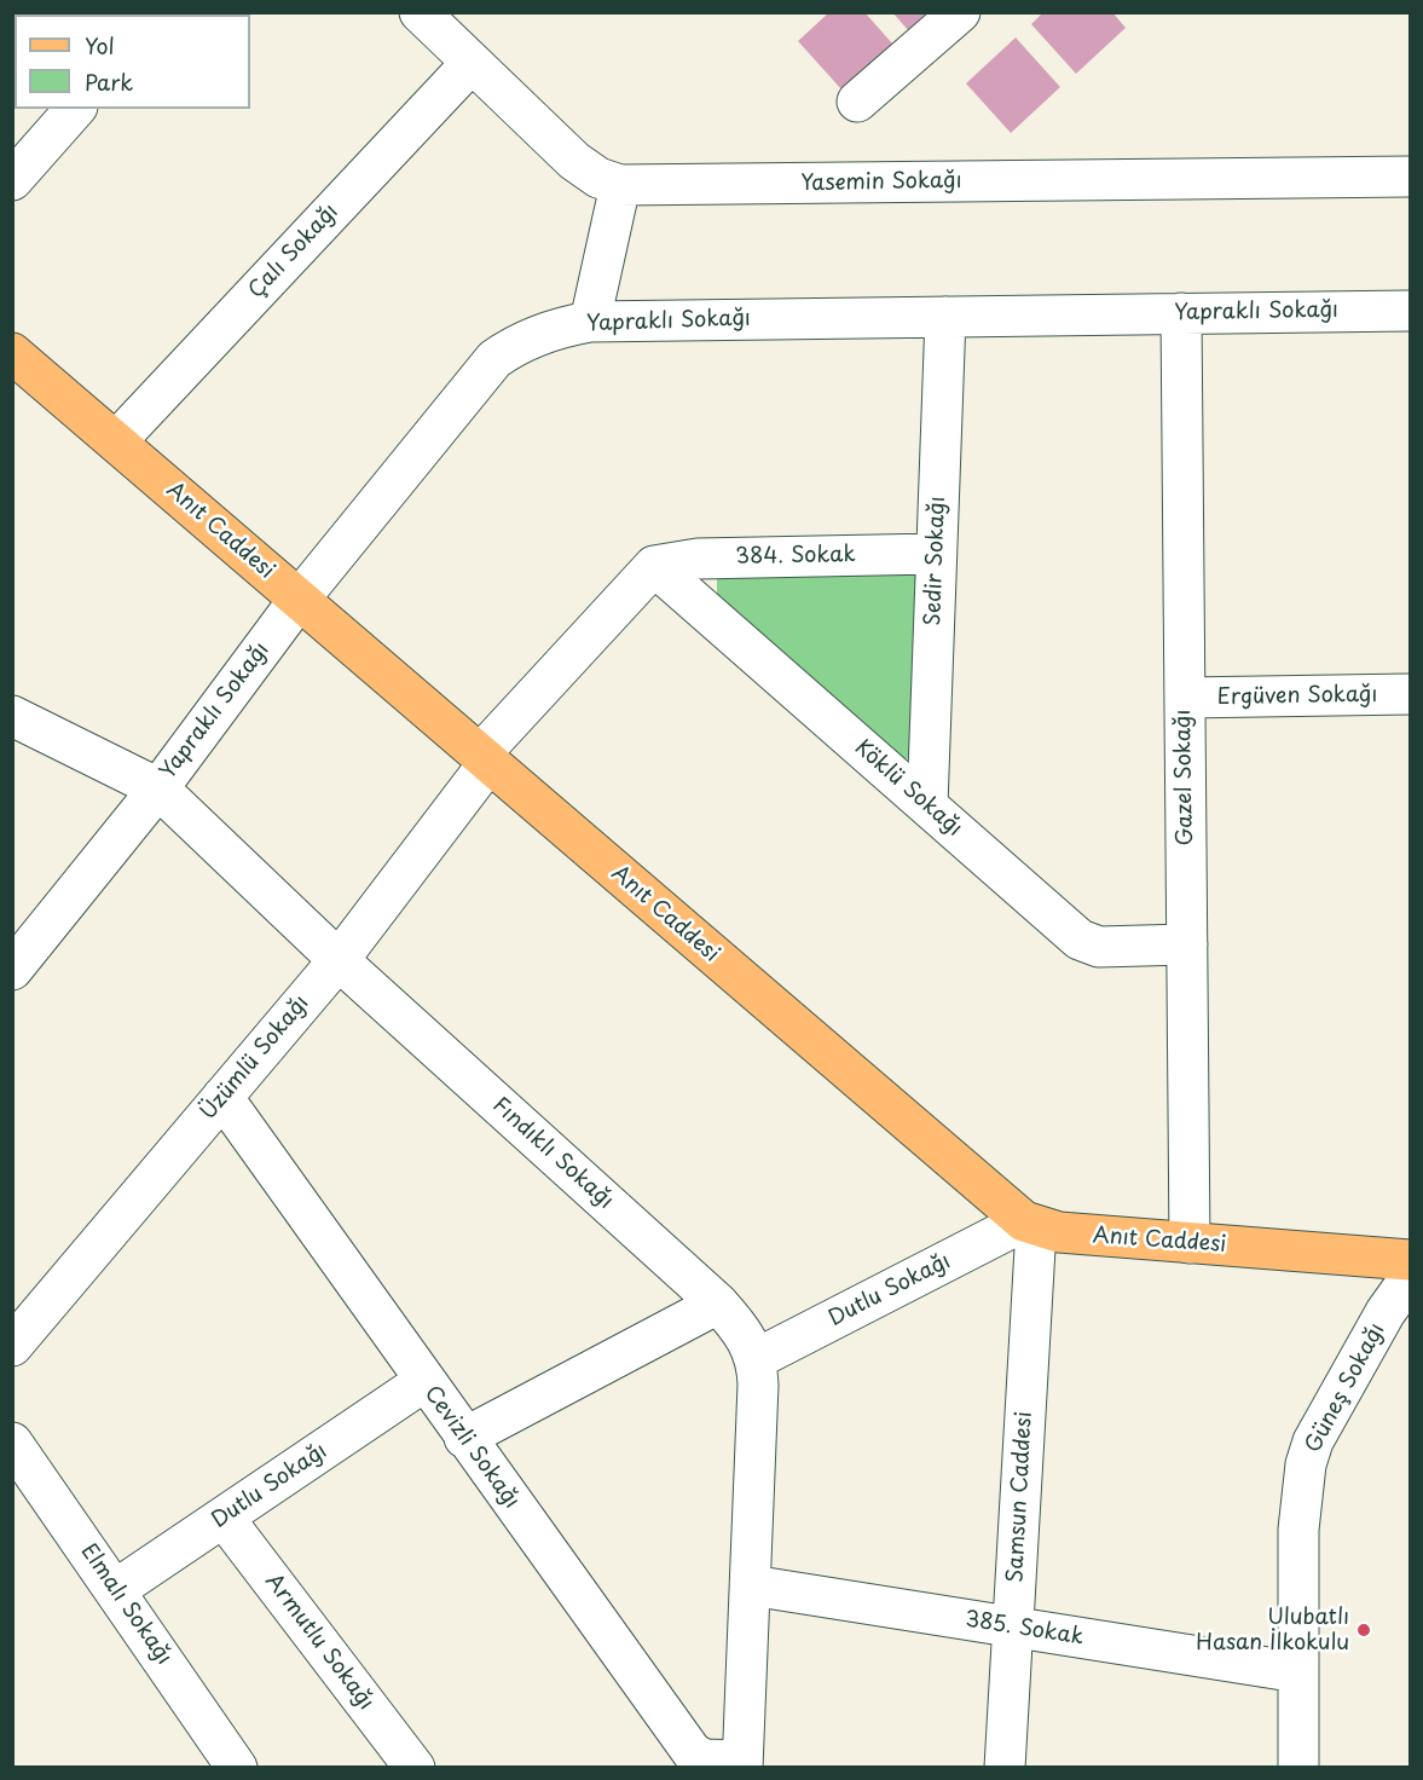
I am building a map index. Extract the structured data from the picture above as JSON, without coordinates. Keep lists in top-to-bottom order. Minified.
{"streets":{"main road":["Anıt Caddesi"],"street":["Yasemin Sokağı","Çalı Sokağı","Yapraklı Sokağı","384. Sokak","Sedir Sokağı","Ergüven Sokağı","Gazel Sokağı","Köklü Sokağı","Üzümlü Sokağı","Fındıklı Sokağı","Dutlu Sokağı","Güneş Sokağı","Cevizli Sokağı","Samsun Caddesi","Elmalı Sokağı","385. Sokak","Armutlu Sokağı"]},"crossings":[["Yasemin Sokağı","Çalı Sokağı"],["Çalı Sokağı","Anıt Caddesi"],["Yapraklı Sokağı","Anıt Caddesi"],["Yapraklı Sokağı","Sedir Sokağı"],["Yapraklı Sokağı","Gazel Sokağı"],["Yapraklı Sokağı","Fındıklı Sokağı"],["Anıt Caddesi","Gazel Sokağı"],["Anıt Caddesi","Üzümlü Sokağı"],["Anıt Caddesi","Dutlu Sokağı"],["Anıt Caddesi","Samsun Caddesi"],["384. Sokak","Sedir Sokağı"],["384. Sokak","Köklü Sokağı"],["384. Sokak","Üzümlü Sokağı"],["Sedir Sokağı","Köklü Sokağı"],["Ergüven Sokağı","Gazel Sokağı"],["Gazel Sokağı","Köklü Sokağı"],["Köklü Sokağı","Üzümlü Sokağı"],["Üzümlü Sokağı","Fındıklı Sokağı"],["Üzümlü Sokağı","Cevizli Sokağı"],["Fındıklı Sokağı","Dutlu Sokağı"],["Fındıklı Sokağı","Cevizli Sokağı"],["Fındıklı Sokağı","385. Sokak"],["Dutlu Sokağı","Cevizli Sokağı"],["Dutlu Sokağı","Samsun Caddesi"],["Dutlu Sokağı","Elmalı Sokağı"],["Dutlu Sokağı","Armutlu Sokağı"],["Güneş Sokağı","385. Sokak"],["Samsun Caddesi","385. Sokak"]],"places":["Ulubatlı Hasan İlkokulu"],"legend":["Yol","Park"]}
